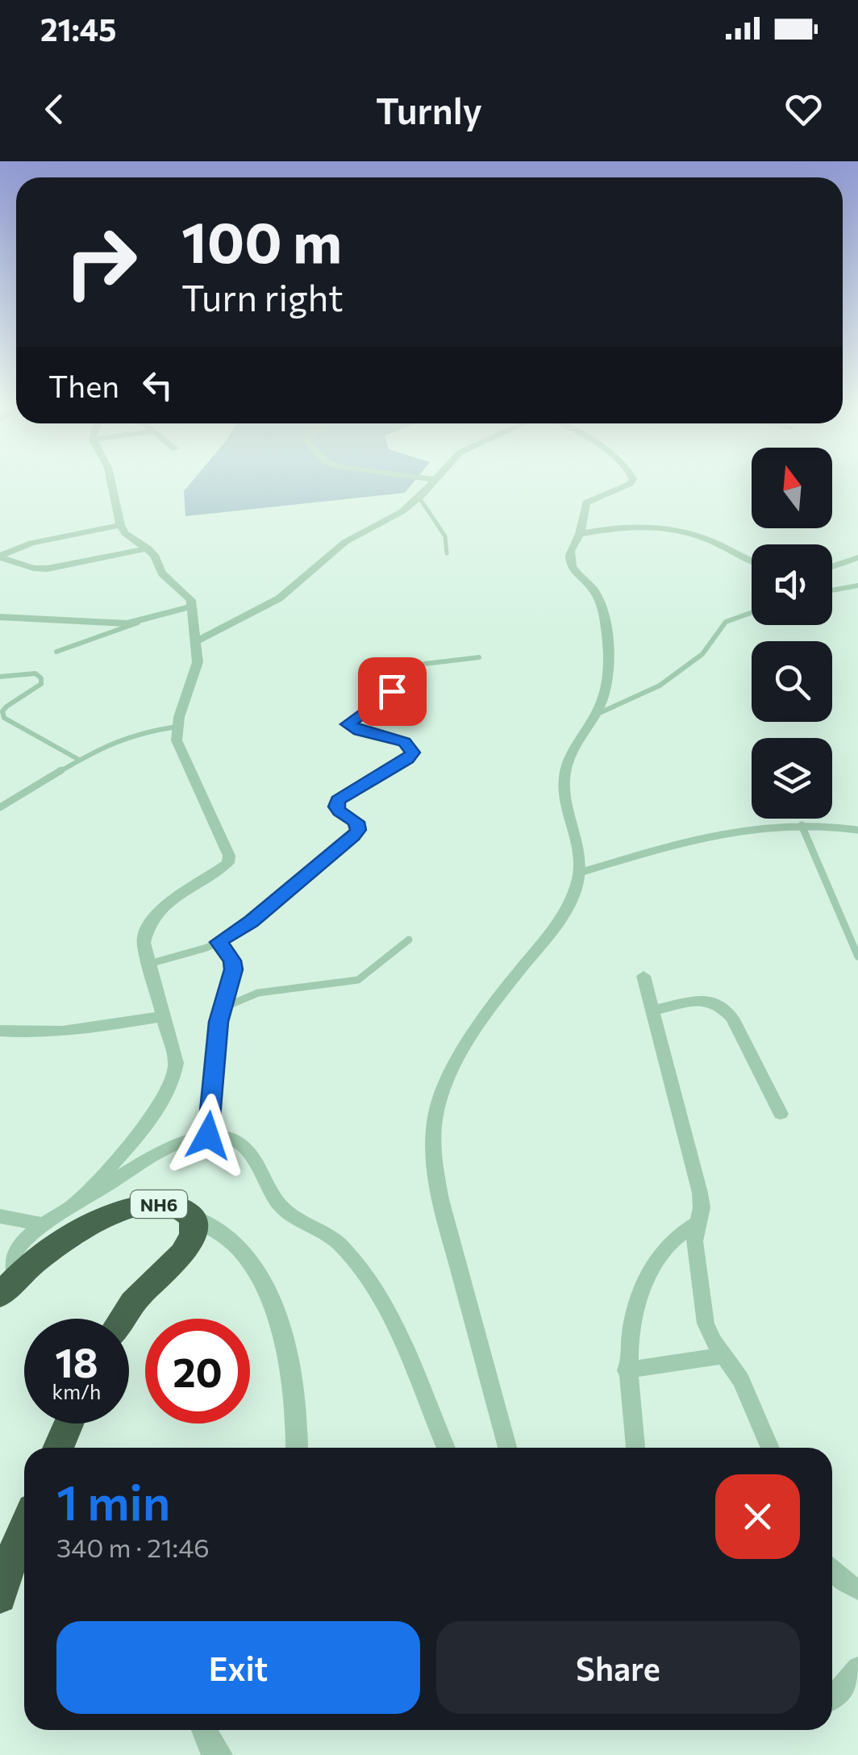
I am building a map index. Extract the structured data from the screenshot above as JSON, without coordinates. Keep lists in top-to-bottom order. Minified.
{"streets":{"highway":["NH6"]},"north":"top","page":{"status":"21:45","header":"Turnly","turn":["100 m","Turn right"],"then":"Then","speed":"18 km/h","limit":"20","heading":["1 min","340 m · 21:46"],"buttons":["Exit","Share"]}}
